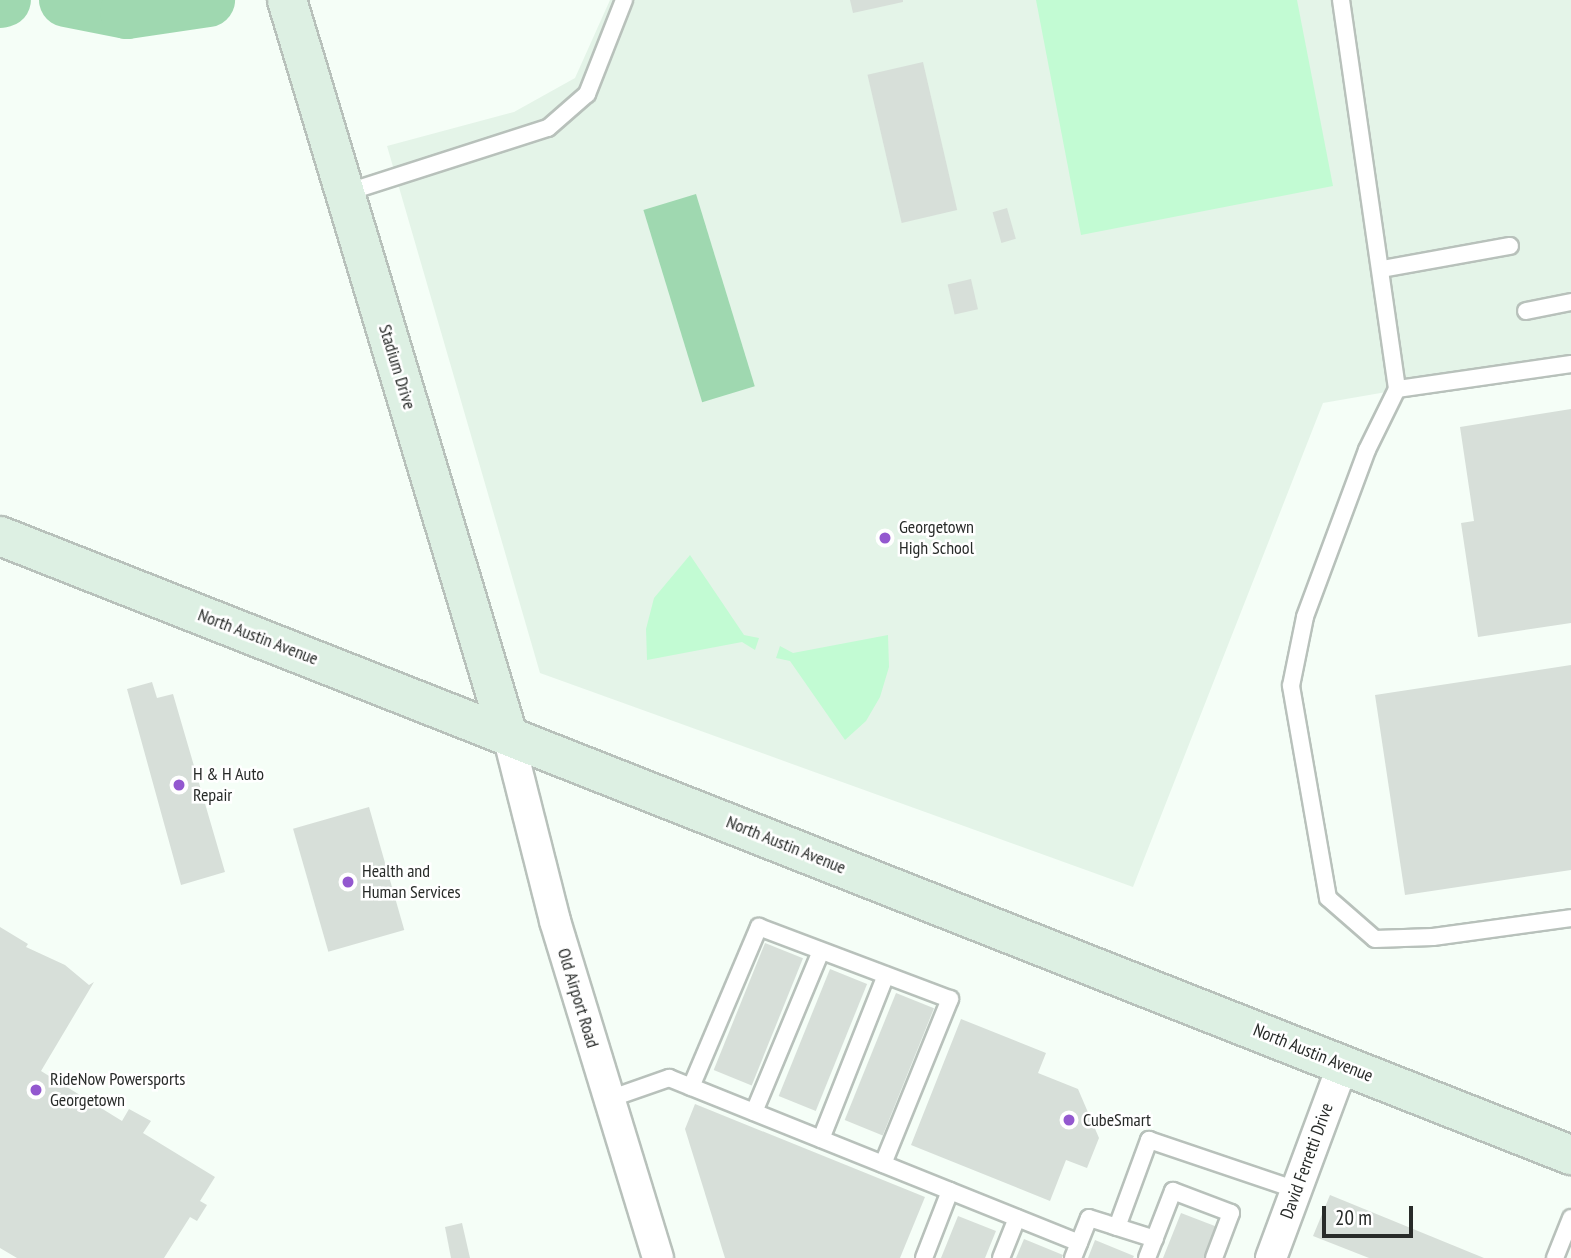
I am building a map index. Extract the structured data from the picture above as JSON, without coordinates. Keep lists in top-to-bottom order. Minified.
{"streets":{"main road":["Stadium Drive","North Austin Avenue"],"street":["Old Airport Road","David Ferretti Drive"]},"crossings":[["Stadium Drive","North Austin Avenue"],["Stadium Drive","Old Airport Road"],["North Austin Avenue","Old Airport Road"],["North Austin Avenue","David Ferretti Drive"]],"places":["Georgetown High School","H & H Auto Repair","Health and Human Services","RideNow Powersports Georgetown","CubeSmart"],"scale_bar":"20 m"}
